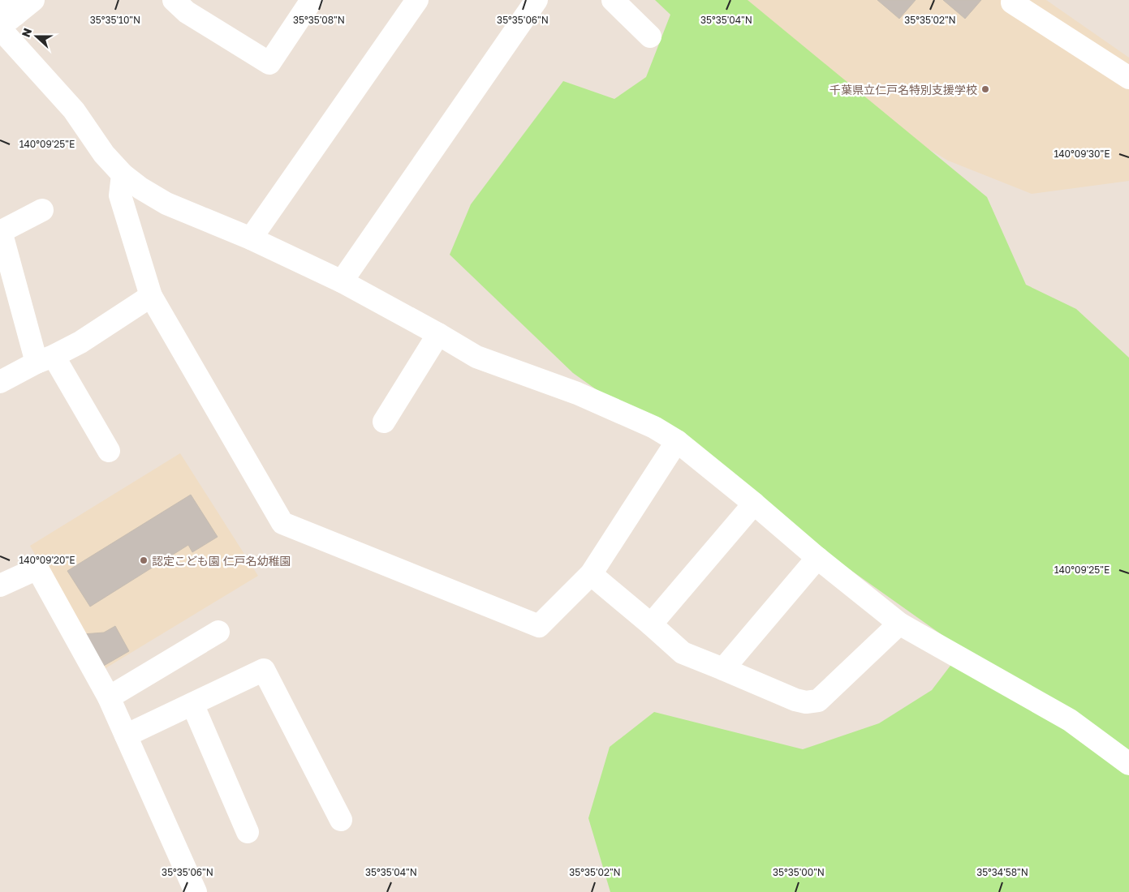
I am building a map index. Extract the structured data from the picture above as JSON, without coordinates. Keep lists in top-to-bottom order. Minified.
{"places":["千葉県立仁戸名特別支援学校","認定こども園 仁戸名幼稚園"],"north":"left","coordinates":["35°35'10\"N","35°35'06\"N","35°35'04\"N","35°35'02\"N","35°35'08\"N","140°09'25\"E","140°09'30\"E","140°09'20\"E","35°35'00\"N","35°34'58\"N"]}
